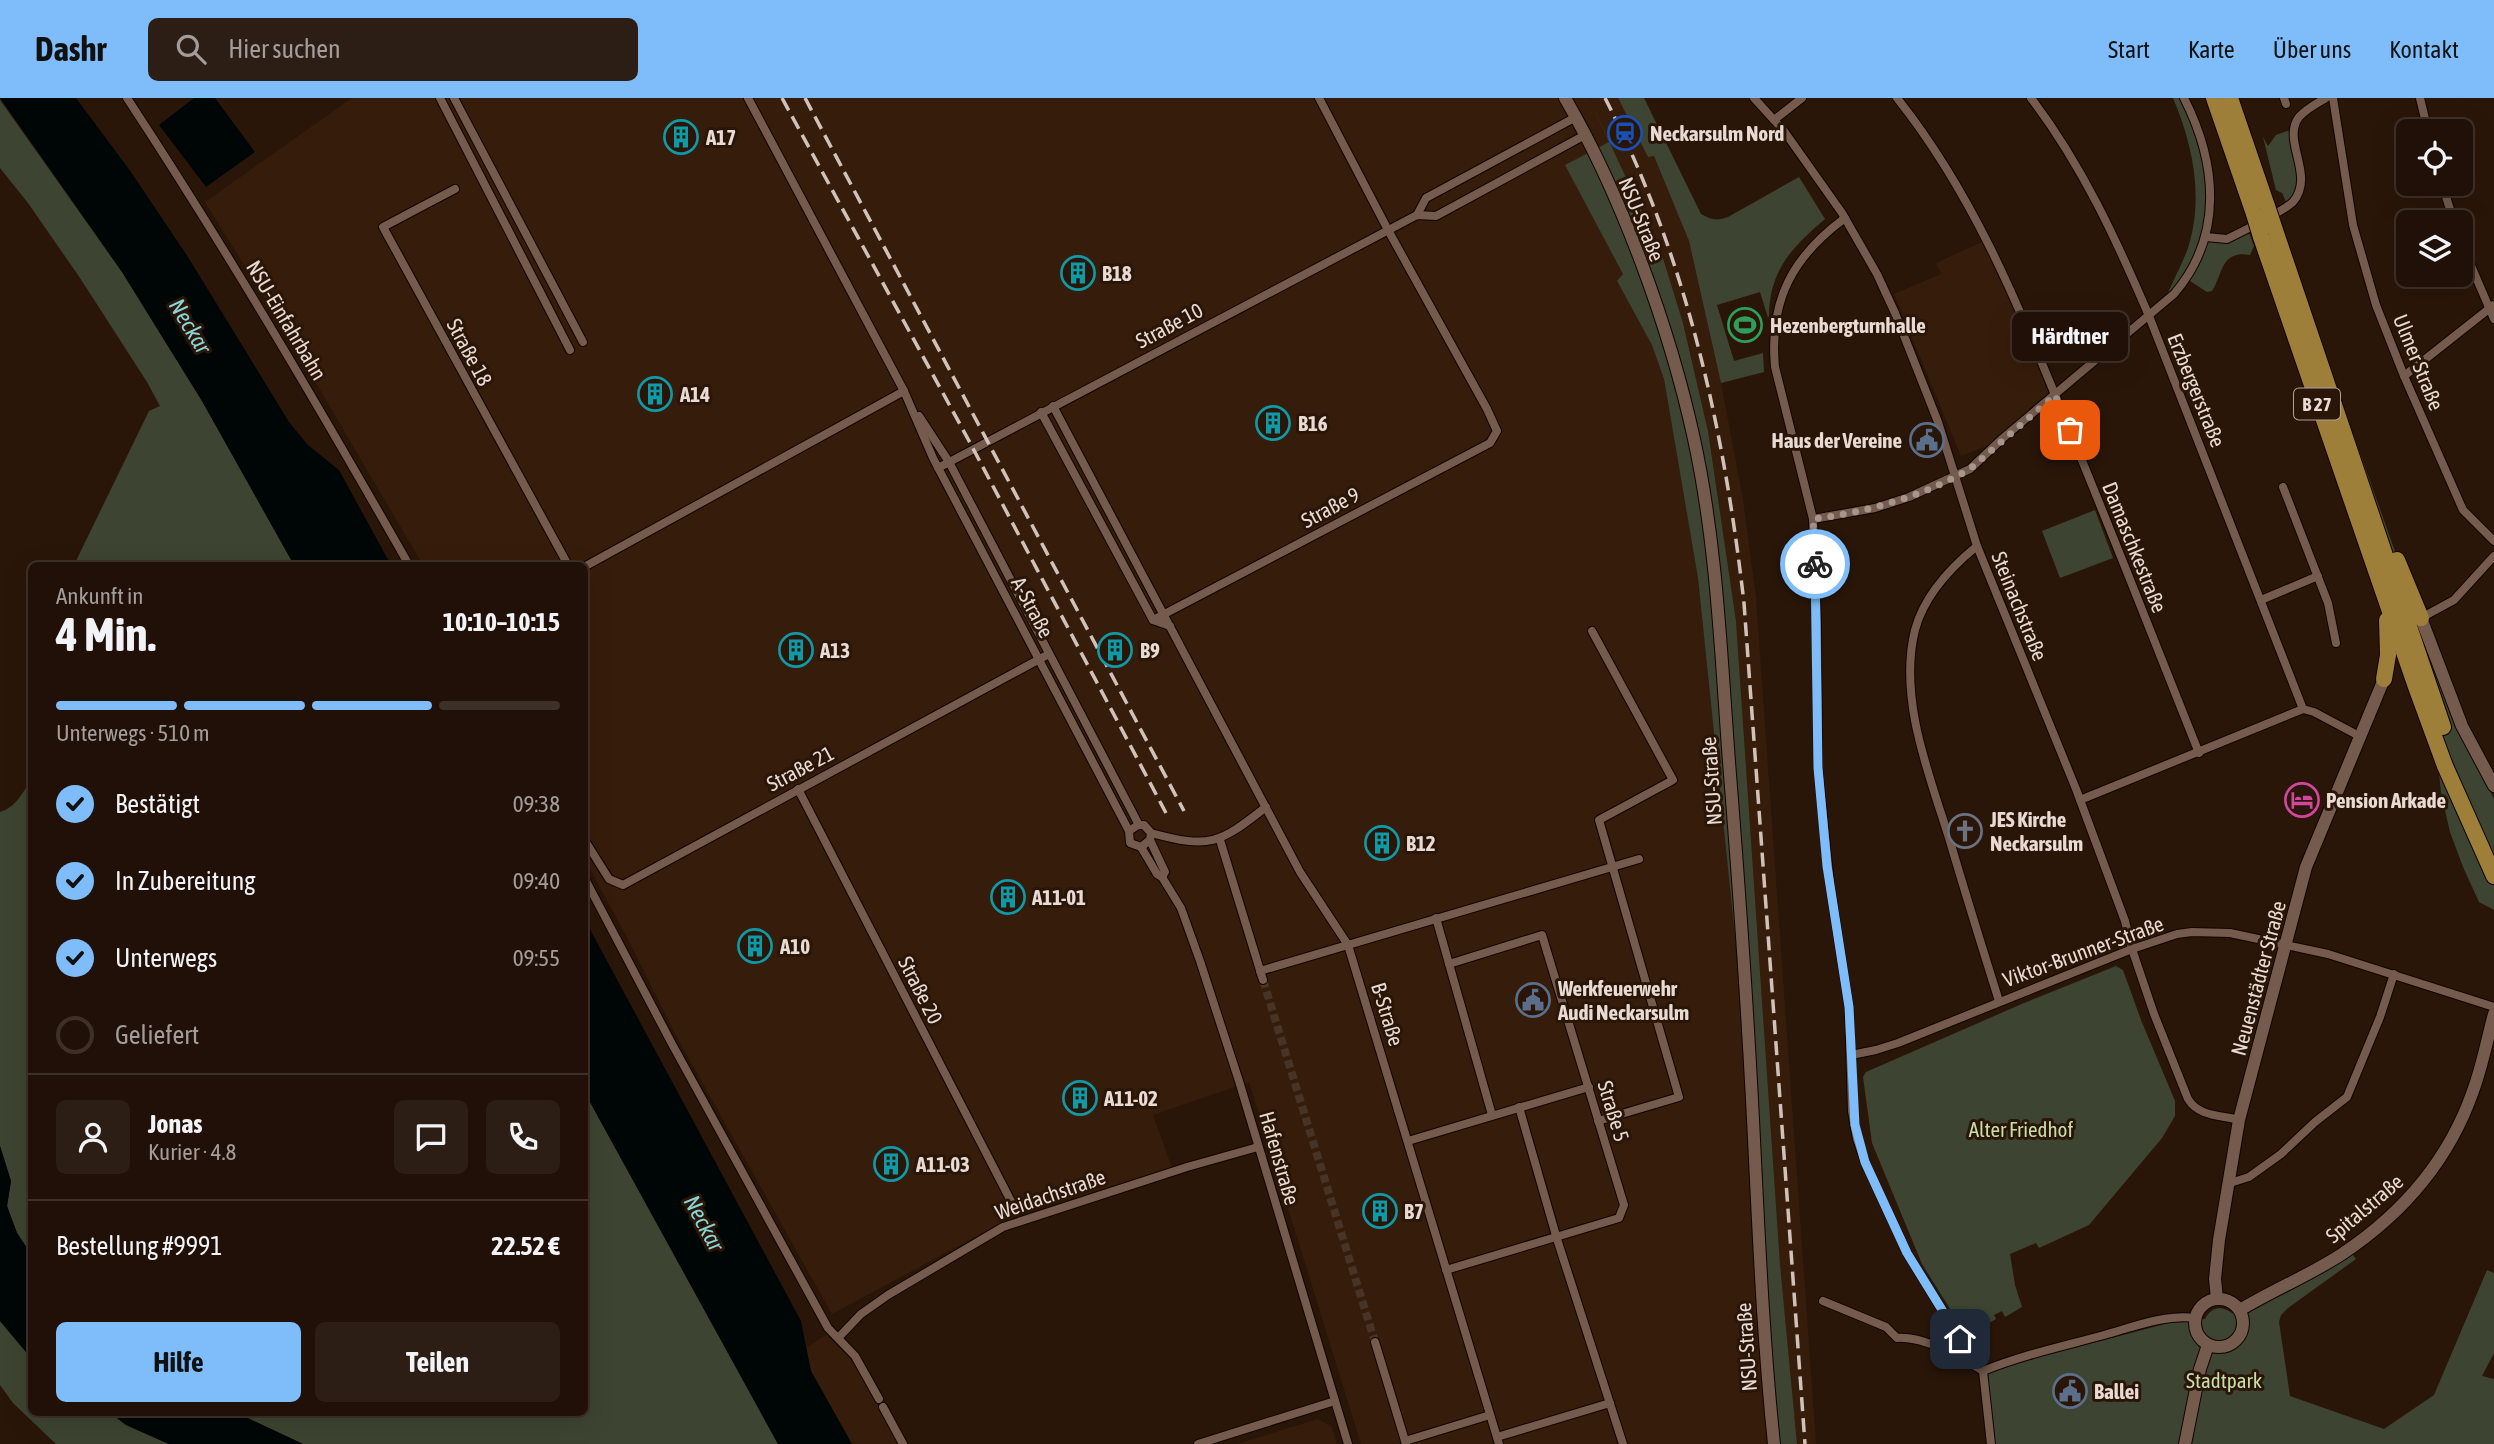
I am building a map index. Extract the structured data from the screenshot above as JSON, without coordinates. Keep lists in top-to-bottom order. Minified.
{"streets":{"highway":["B 27"],"main road":["NSU-Straße","Neuenstädter Straße","Spitalstraße"],"street":["NSU-Einfahrbahn","Straße 10","Straße 18","Ulmer Straße","Erzbergerstraße","Straße 9","Damaschkestraße","Steinachstraße","A-Straße","Straße 21","Viktor-Brunner-Straße","Straße 20","B-Straße","Straße 5","Hafenstraße","Weidachstraße"]},"crossings":[["Straße 10","Straße 9"],["Straße 10","A-Straße"],["Straße 10","B-Straße"],["Straße 9","B-Straße"],["Steinachstraße","Viktor-Brunner-Straße"],["Steinachstraße","Neuenstädter Straße"],["A-Straße","Straße 21"],["A-Straße","Hafenstraße"],["Straße 21","Straße 20"],["Viktor-Brunner-Straße","Neuenstädter Straße"],["Neuenstädter Straße","Spitalstraße"],["B-Straße","Straße 5"],["Hafenstraße","Weidachstraße"]],"water":["Neckar"],"parks":["Alter Friedhof","Stadtpark"],"places":{"station":["Neckarsulm Nord"],"building":["A17","B18","A14","B16","A13","B9","B12","A11-01","A10","A11-02","A11-03","B7"],"sports":["Hezenbergturnhalle"],"other":["Härdtner"],"public building":["Haus der Vereine","Werkfeuerwehr Audi Neckarsulm","Ballei"],"hotel":["Pension Arkade"],"church":["JES Kirche Neckarsulm"]},"page":{"header":"Dashr","search":"Hier suchen","nav":["Start","Karte","Über uns","Kontakt"],"bubble":"Härdtner","heading":["4 Min.","Ankunft in","10:10–10:15"],"panel":["Jonas","Kurier · 4.8","Bestellung #9991","22.52 €"],"bar":"Unterwegs · 510 m","list":[["Bestätigt","09:38"],["In Zubereitung","09:40"],["Unterwegs","09:55"],"Geliefert"],"buttons":["Hilfe","Teilen"]}}
